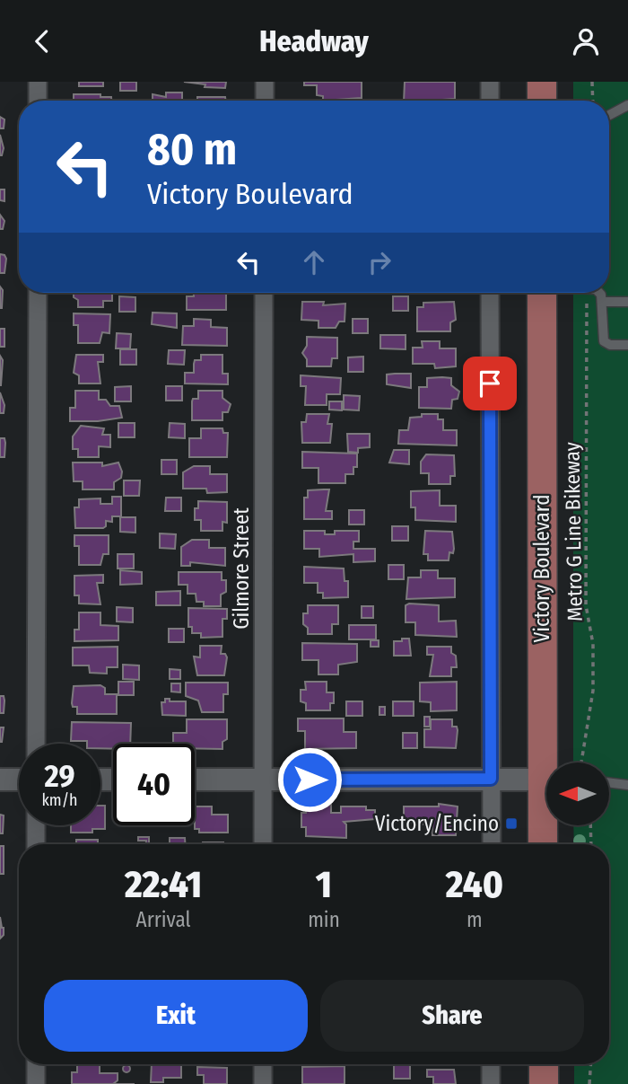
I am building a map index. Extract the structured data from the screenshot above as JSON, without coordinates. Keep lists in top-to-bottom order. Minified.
{"streets":{"main road":["Victory Boulevard"],"street":["Gilmore Street"],"path":["Metro G Line Bikeway"]},"places":{"transit":["Victory/Encino"]},"north":"left","page":{"header":"Headway","turn":["80 m","Victory Boulevard"],"speed":"29 km/h","limit":"40","eta":["22:41","Arrival","1","min","240","m"],"buttons":["Exit","Share"]}}
